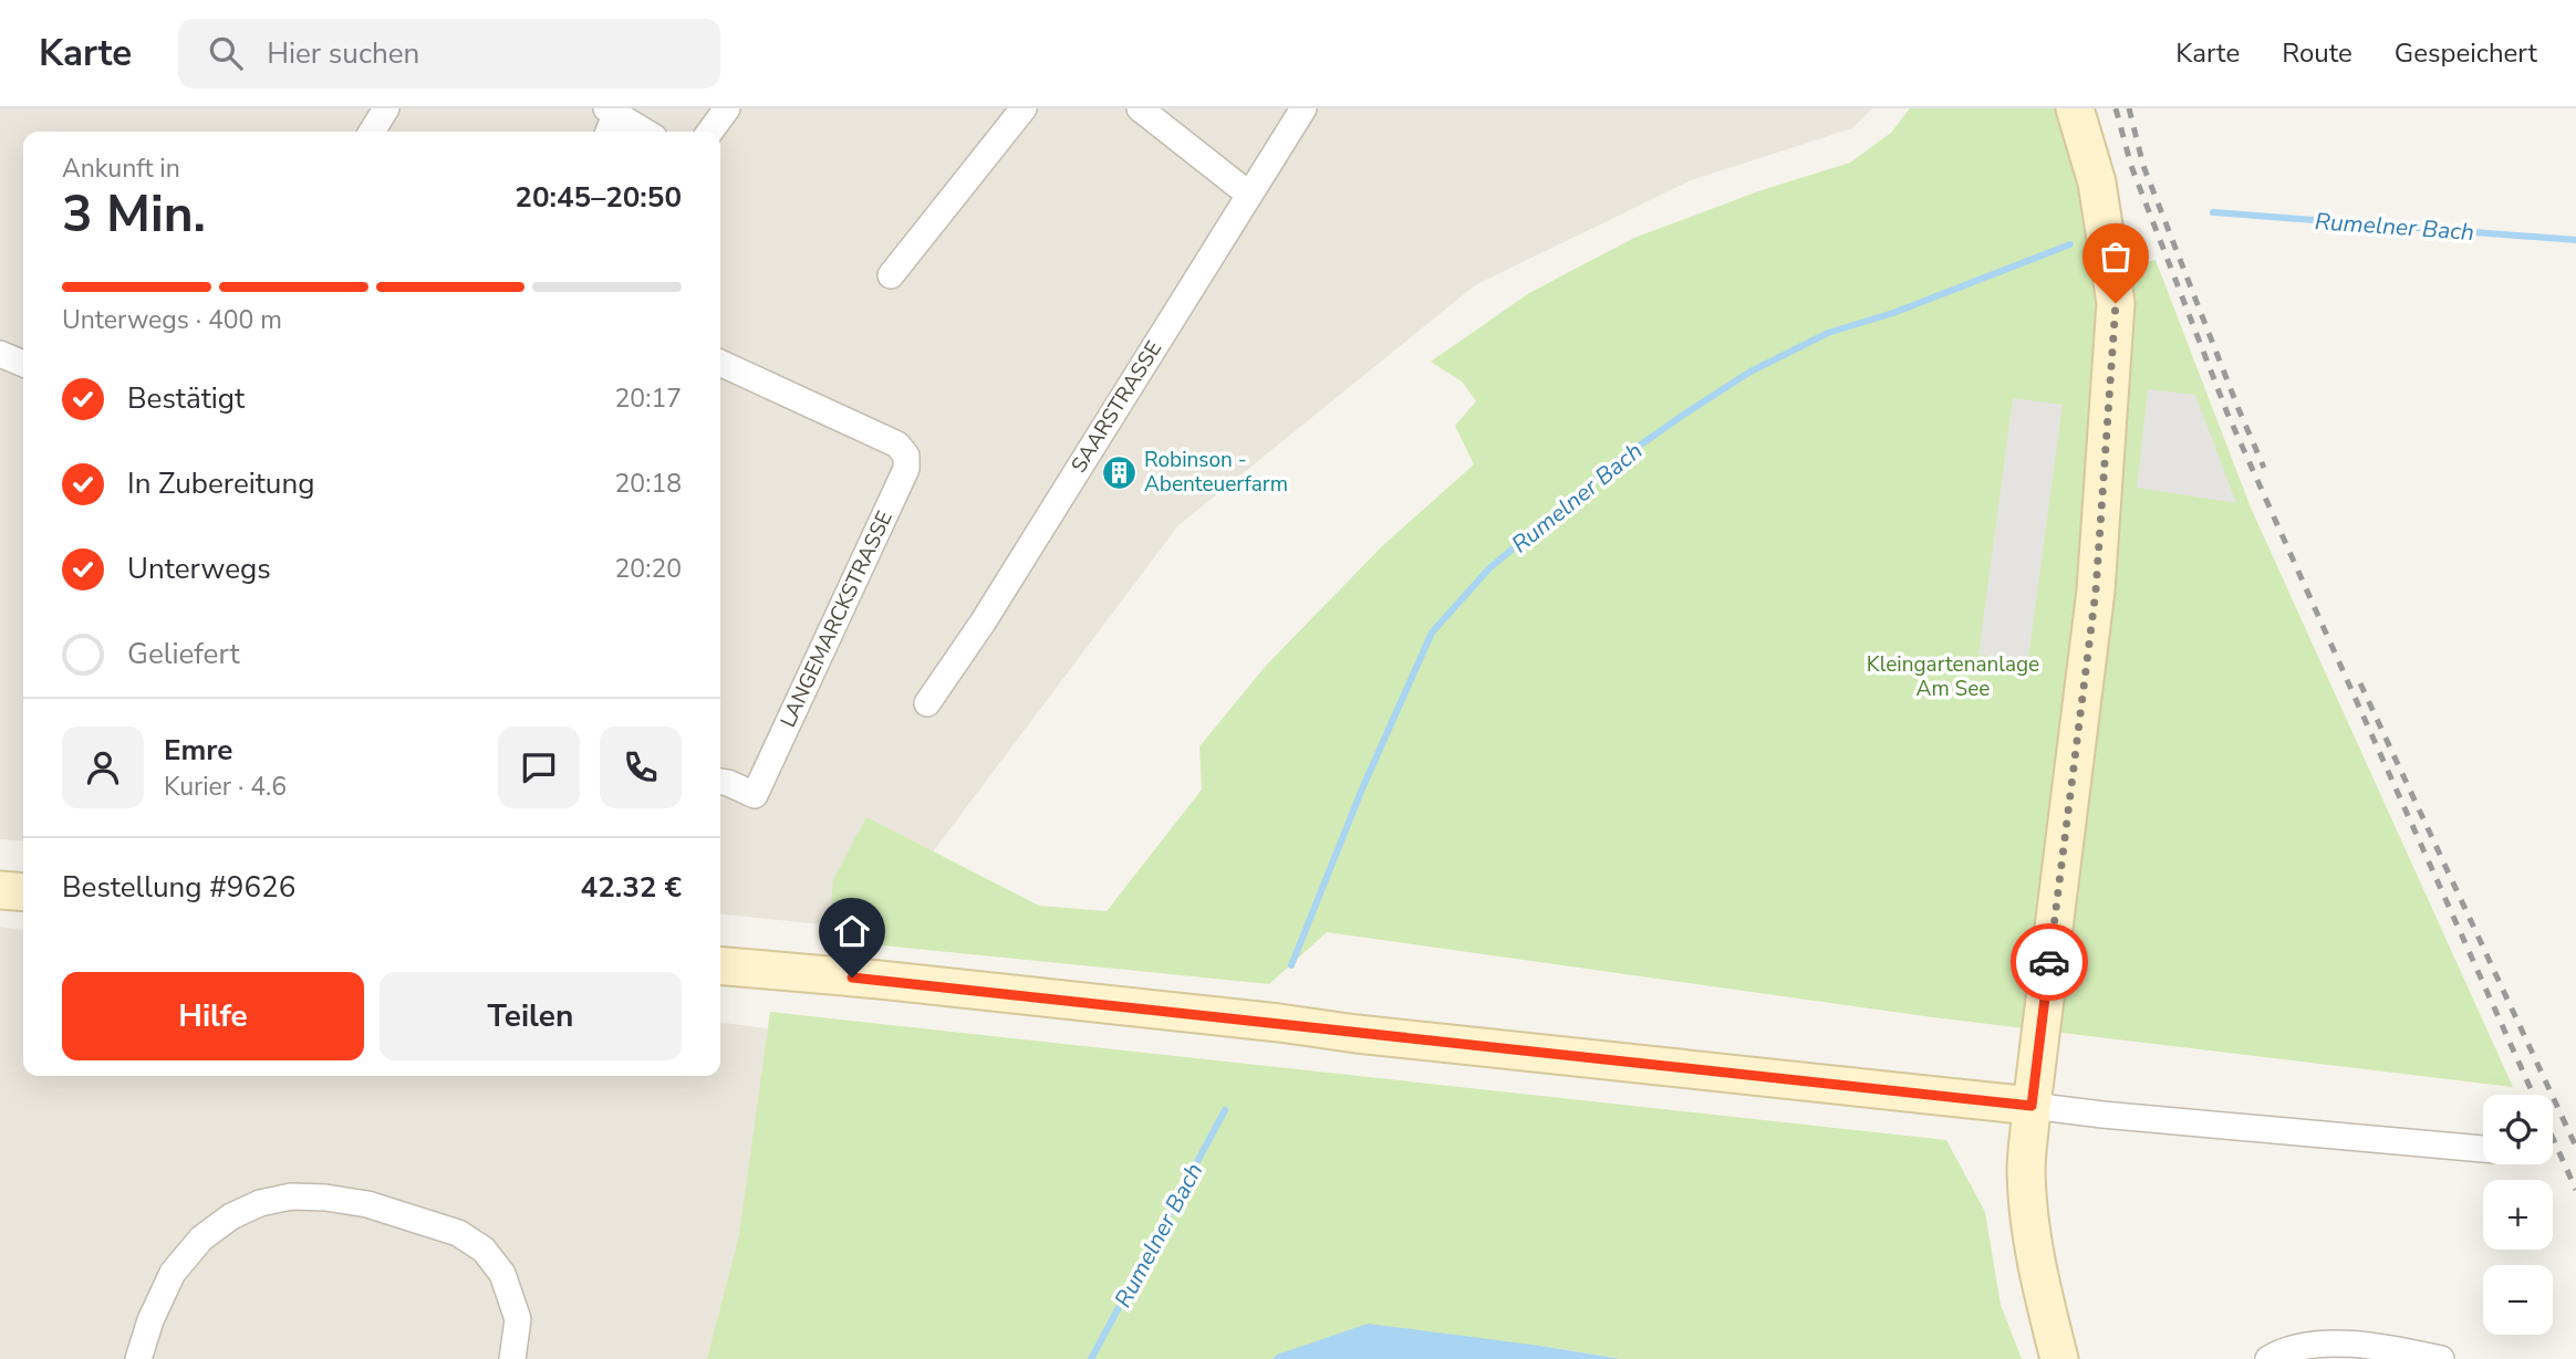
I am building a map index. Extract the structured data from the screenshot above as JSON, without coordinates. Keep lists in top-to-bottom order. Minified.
{"streets":{"street":["SAARSTRASSE","LANGEMARCKSTRASSE"]},"water":["Rumelner Bach"],"parks":["Kleingartenanlage Am See"],"places":{"building":["Robinson - Abenteuerfarm"]},"page":{"header":"Karte","search":"Hier suchen","nav":["Karte","Route","Gespeichert"],"heading":["3 Min.","Ankunft in","20:45–20:50"],"panel":["Emre","Kurier · 4.6","Bestellung #9626","42.32 €"],"bar":"Unterwegs · 400 m","list":[["Bestätigt","20:17"],["In Zubereitung","20:18"],["Unterwegs","20:20"],"Geliefert"],"buttons":["Hilfe","Teilen"],"map_buttons":["+","−"]}}
